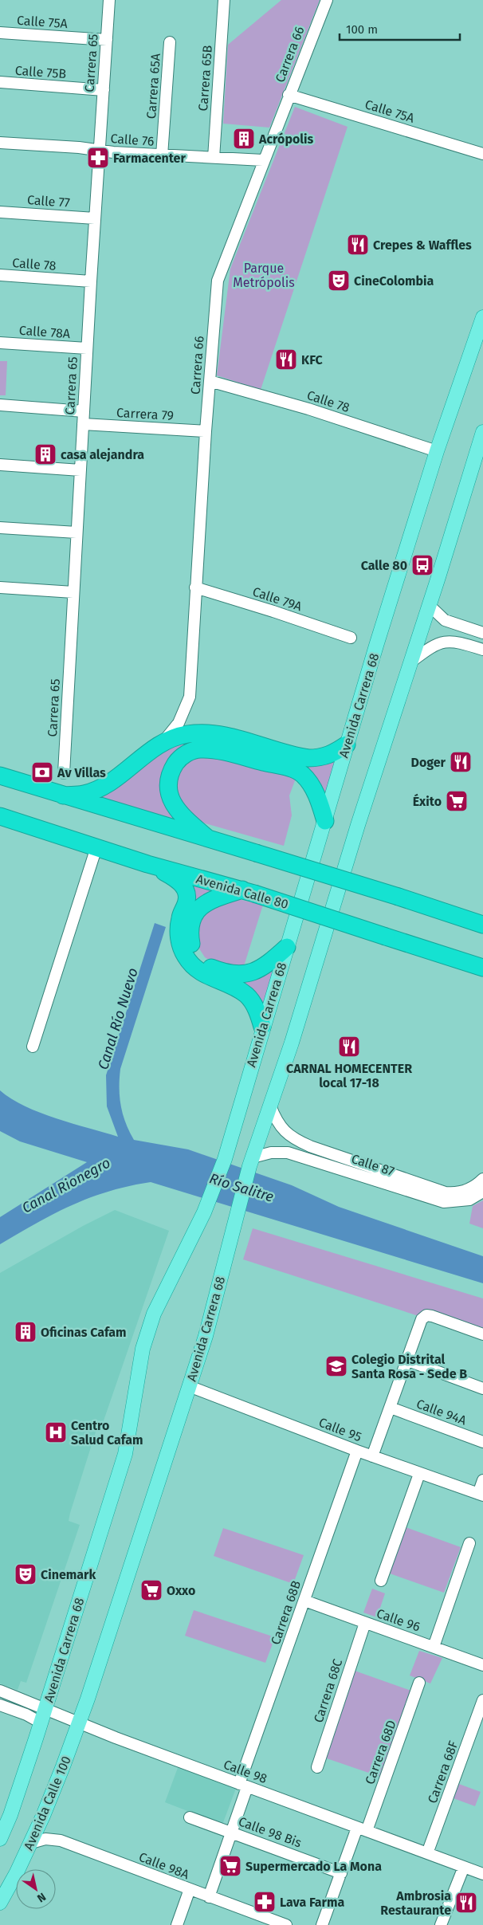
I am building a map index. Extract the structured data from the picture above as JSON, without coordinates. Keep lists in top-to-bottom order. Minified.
{"streets":{"highway":["Avenida Calle 80"],"main road":["Avenida Carrera 68","Avenida Calle 100"],"street":["Calle 75A","Carrera 66","Carrera 65","Calle 75B","Carrera 65B","Carrera 65A","Calle 76","Calle 77","Calle 78","Calle 78A","Carrera 79","Calle 79A","Calle 87","Calle 94A","Calle 95","Carrera 68B","Calle 96","Carrera 68C","Carrera 68D","Calle 98","Carrera 68F","Calle 98 Bis","Calle 98A"]},"crossings":[["Calle 75A","Carrera 66"],["Calle 75A","Carrera 65"],["Carrera 66","Calle 76"],["Carrera 66","Calle 78"],["Carrera 66","Carrera 79"],["Carrera 66","Calle 79A"],["Carrera 65","Calle 75B"],["Carrera 65","Calle 76"],["Carrera 65","Calle 77"],["Carrera 65","Calle 78"],["Carrera 65","Calle 78A"],["Carrera 65","Carrera 79"],["Carrera 65B","Calle 76"],["Carrera 65A","Calle 76"],["Calle 78","Avenida Carrera 68"],["Avenida Carrera 68","Calle 87"],["Avenida Carrera 68","Calle 95"],["Avenida Carrera 68","Calle 98"],["Avenida Carrera 68","Avenida Calle 100"],["Calle 95","Carrera 68B"],["Carrera 68B","Calle 96"],["Carrera 68B","Calle 98"],["Carrera 68B","Calle 98 Bis"],["Carrera 68B","Calle 98A"],["Calle 96","Carrera 68C"],["Carrera 68D","Calle 98"],["Carrera 68D","Calle 98 Bis"],["Calle 98","Carrera 68F"],["Calle 98","Avenida Calle 100"],["Avenida Calle 100","Calle 98A"]],"water":["Canal Río Nuevo","Canal Rionegro","Río Salitre"],"parks":["Parque Metrópolis"],"places":{"building":["Acrópolis","casa alejandra","Oficinas Cafam"],"pharmacy":["Farmacenter","Lava Farma"],"restaurant":["Crepes & Waffles","KFC","Doger","CARNAL HOMECENTER local 17-18","Ambrosia Restaurante"],"theatre":["CineColombia","Cinemark"],"bus stop":["Calle 80"],"bank":["Av Villas"],"supermarket":["Éxito","Oxxo","Supermercado La Mona"],"school or university":["Colegio Distrital Santa Rosa - Sede B"],"hospital":["Centro Salud Cafam"]},"scale_bar":"100 m","north":"bottom right"}
